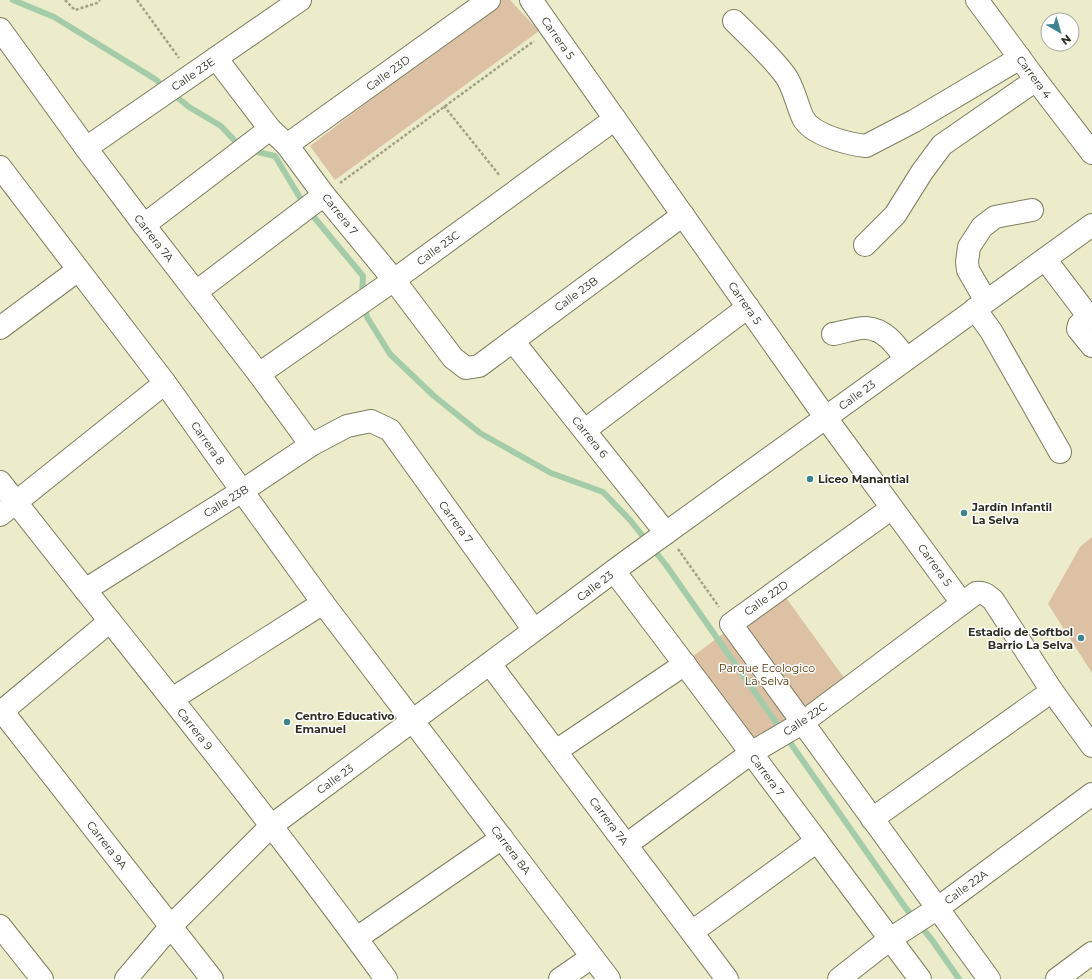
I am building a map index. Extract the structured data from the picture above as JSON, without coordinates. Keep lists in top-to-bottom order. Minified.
{"streets":{"street":["Carrera 5","Calle 23D","Calle 23E","Carrera 4","Carrera 7","Carrera 7A","Calle 23C","Calle 23B","Calle 23","Carrera 6","Carrera 8","Calle 22D","Calle 22C","Carrera 9","Carrera 9A","Carrera 8A","Calle 22A"]},"crossings":[["Carrera 5","Calle 23C"],["Carrera 5","Calle 23B"],["Carrera 5","Calle 23"],["Carrera 5","Calle 22D"],["Carrera 5","Calle 22C"],["Calle 23D","Carrera 7"],["Calle 23E","Carrera 7"],["Calle 23E","Carrera 7A"],["Carrera 7","Calle 23C"],["Carrera 7","Calle 23B"],["Carrera 7","Calle 23"],["Carrera 7","Calle 22C"],["Carrera 7","Calle 22A"],["Carrera 7A","Calle 23C"],["Carrera 7A","Calle 23B"],["Carrera 7A","Calle 23"],["Carrera 7A","Calle 22C"],["Calle 23B","Carrera 6"],["Calle 23B","Carrera 8"],["Calle 23B","Carrera 9"],["Calle 23","Carrera 6"],["Calle 23","Carrera 8"],["Calle 23","Carrera 9"],["Calle 23","Carrera 9A"],["Calle 23","Carrera 8A"],["Carrera 8","Carrera 8A"]],"parks":["Parque Ecologico La Selva"],"places":["Liceo Manantial","Jardín Infantil La Selva","Estadio de Softbol Barrio La Selva","Centro Educativo Emanuel"],"north":"bottom right"}
